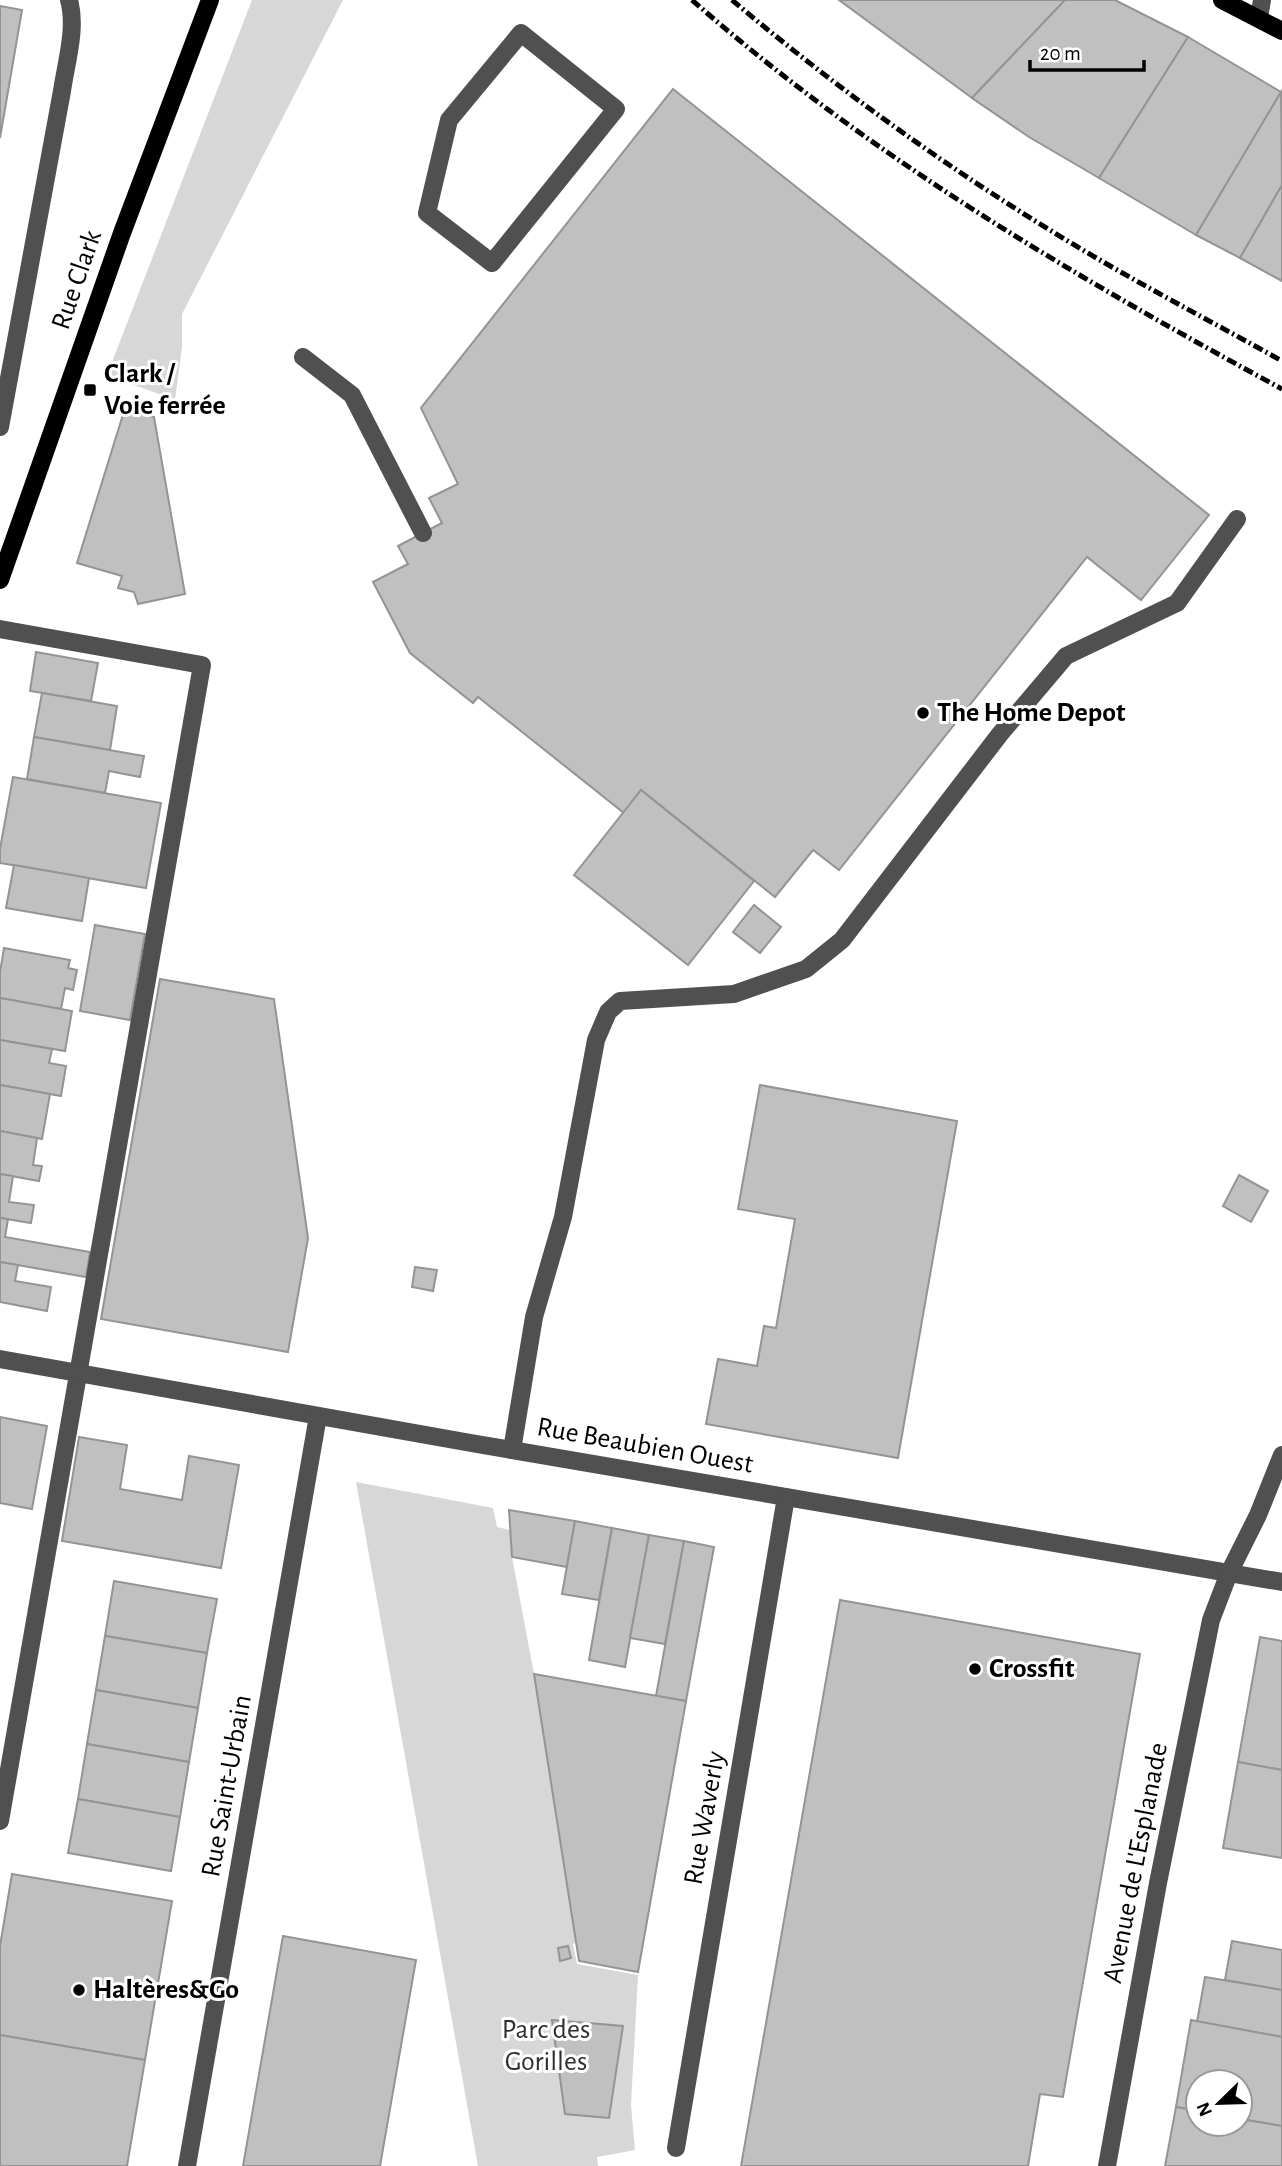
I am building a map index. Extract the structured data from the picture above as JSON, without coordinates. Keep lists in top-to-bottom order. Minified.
{"streets":{"main road":["Rue Clark"],"street":["Rue Beaubien Ouest","Rue Saint-Urbain","Rue Waverly","Avenue de L'Esplanade"]},"crossings":[["Rue Beaubien Ouest","Rue Saint-Urbain"],["Rue Beaubien Ouest","Rue Waverly"],["Rue Beaubien Ouest","Avenue de L'Esplanade"]],"parks":["Parc des Gorilles"],"places":{"transit":["Clark / Voie ferrée"],"other":["The Home Depot","Crossfit","Haltères&Go"]},"scale_bar":"20 m","north":"bottom left"}
